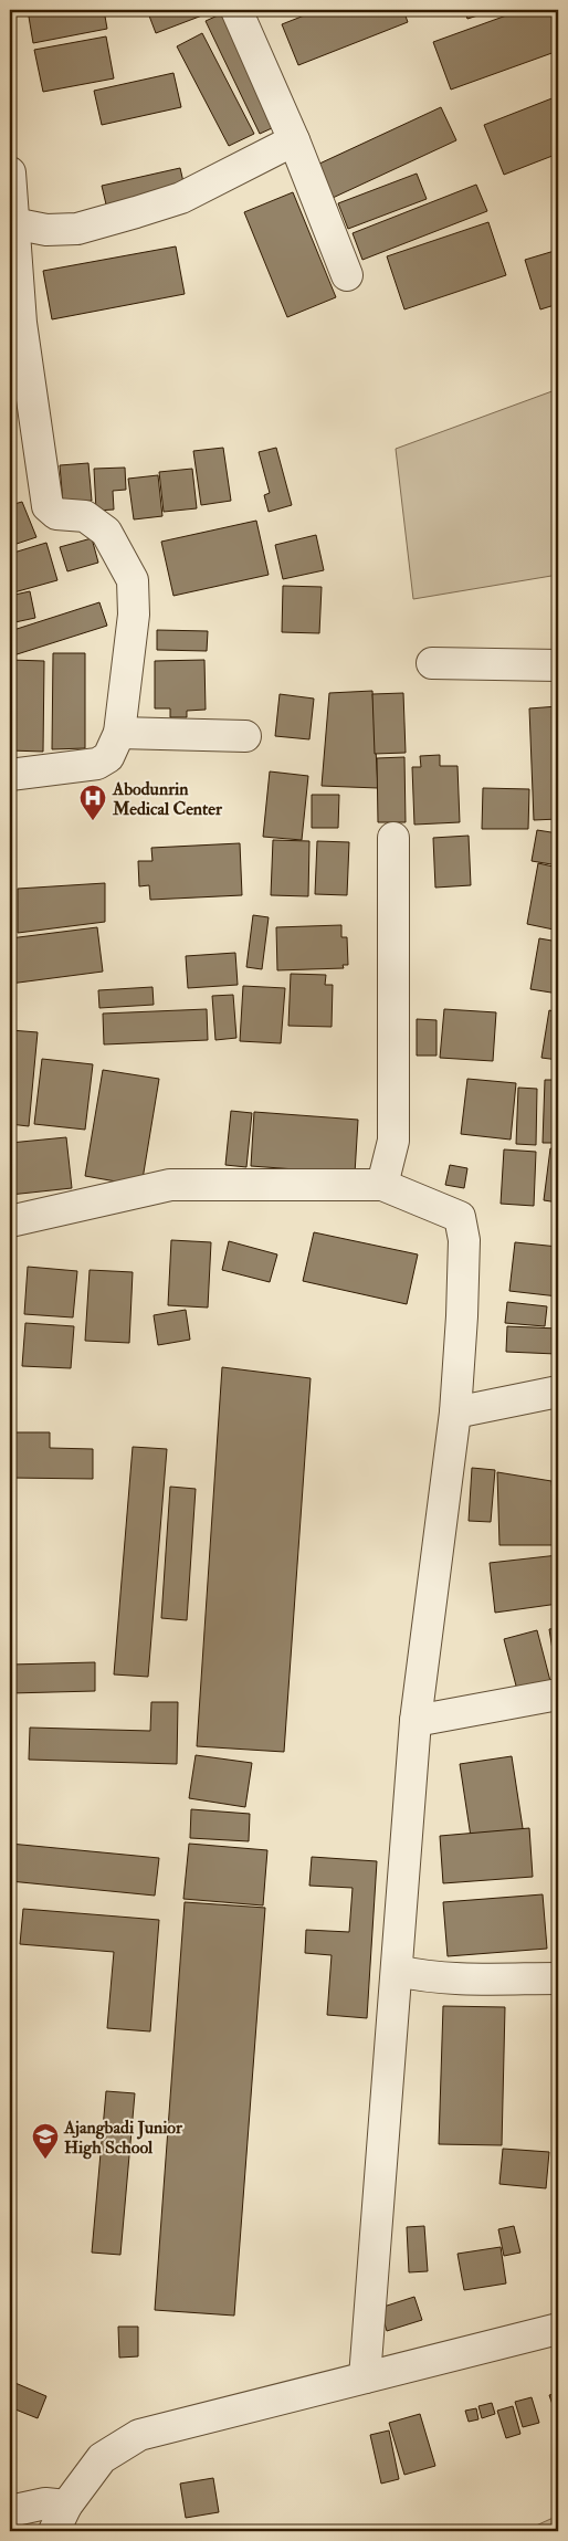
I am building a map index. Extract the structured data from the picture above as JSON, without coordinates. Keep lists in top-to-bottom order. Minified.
{"places":{"hospital":["Abodunrin Medical Center"],"school or university":["Ajangbadi Junior High School"]}}
